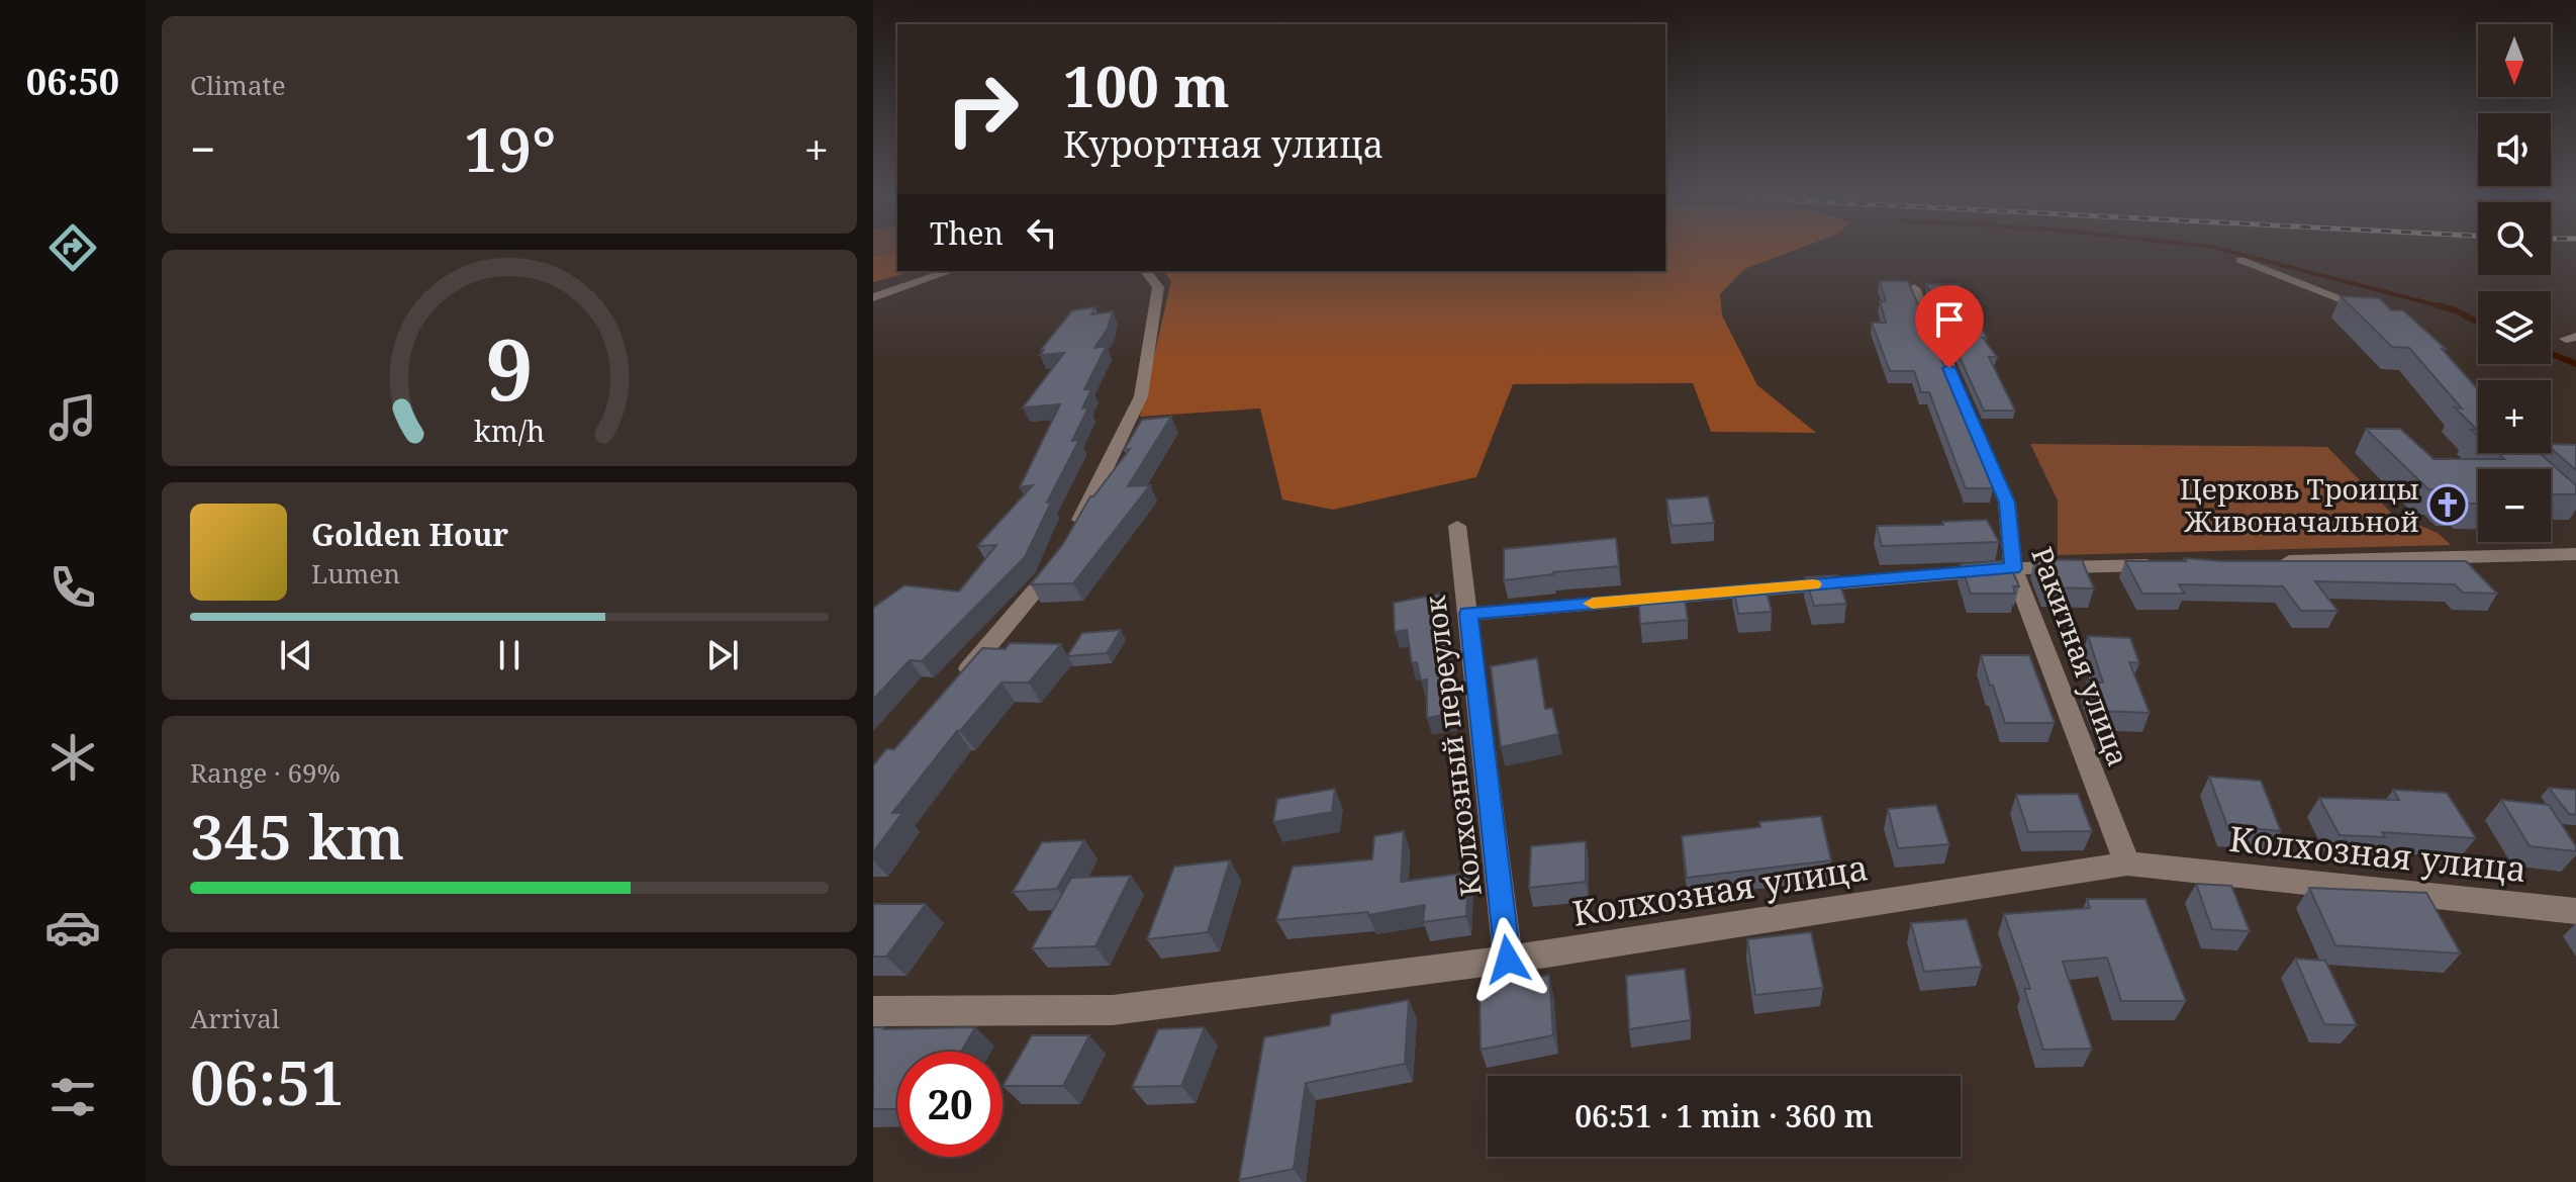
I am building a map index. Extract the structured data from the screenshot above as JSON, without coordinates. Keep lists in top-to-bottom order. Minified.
{"streets":{"street":["Ракитная улица","Колхозный переулок","Колхозная улица"]},"crossings":[["Ракитная улица","Колхозная улица"],["Колхозный переулок","Колхозная улица"]],"places":{"church":["Церковь Троицы Живоначальной"]},"north":"bottom","page":{"tabs":"06:50","tile":["Climate",["Range · 69%","345 km"],["Arrival","06:51"]],"map_buttons":["+","−"],"turn":["100 m","Курортная улица"],"heat":["−","19°","+"],"then":"Then","song":["Golden Hour","Lumen"],"limit":"20","trip":"06:51 · 1 min · 360 m","gauge":["9","km/h"]}}
